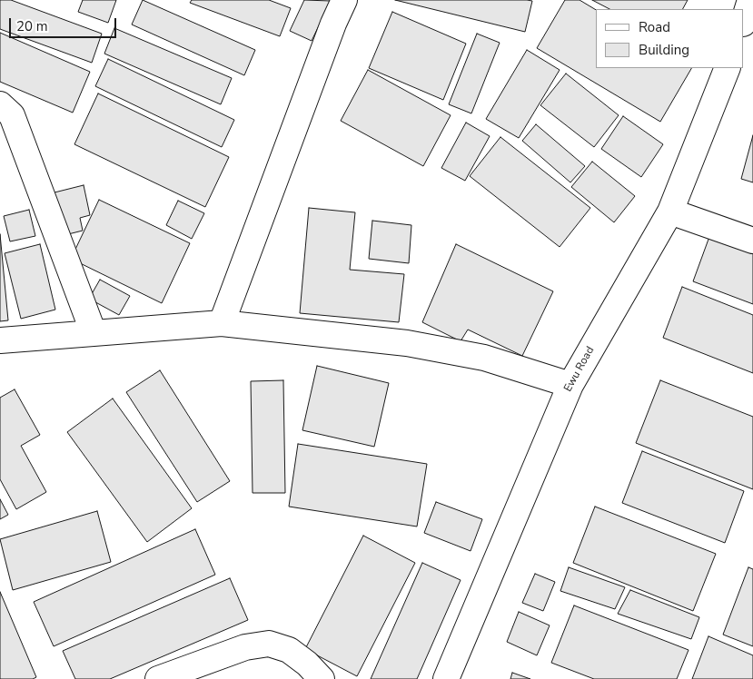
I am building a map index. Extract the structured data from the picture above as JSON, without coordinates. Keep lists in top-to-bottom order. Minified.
{"streets":{"street":["Ewu Road"]},"legend":["Road","Building"],"scale_bar":"20 m"}
